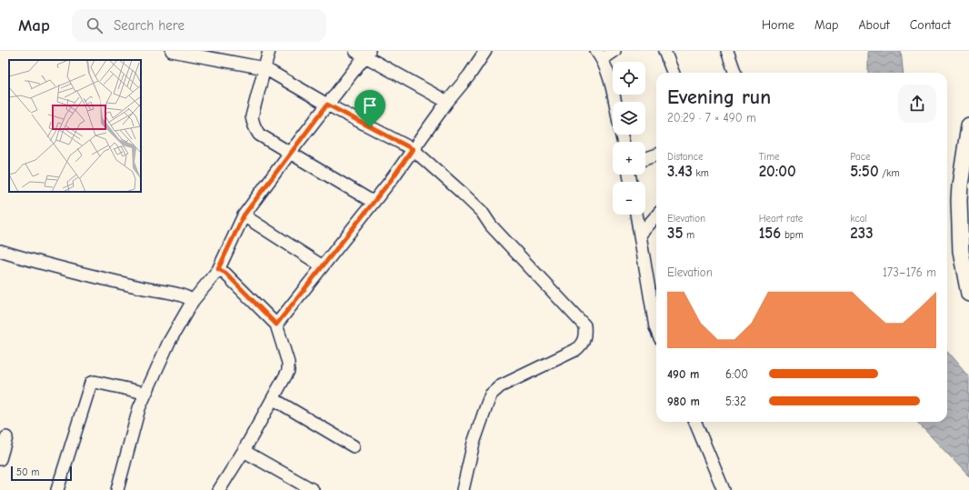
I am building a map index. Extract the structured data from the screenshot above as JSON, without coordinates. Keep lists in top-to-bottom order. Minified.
{"scale_bar":"50 m","page":{"header":"Map","search":"Search here","nav":["Home","Map","About","Contact"],"map_buttons":["+","−"],"heading":["Evening run","20:29 · 7 × 490 m"],"stats":[["Distance","3.43 km"],["Time","20:00"],["Pace","5:50 /km"],["Elevation","35 m"],["Heart rate","156 bpm"],["kcal","233"]],"chart":["Elevation","173–176 m"],"list":[{"name":"490 m","note":"6:00"},{"name":"980 m","note":"5:32"}],"scale":"50 m"}}
